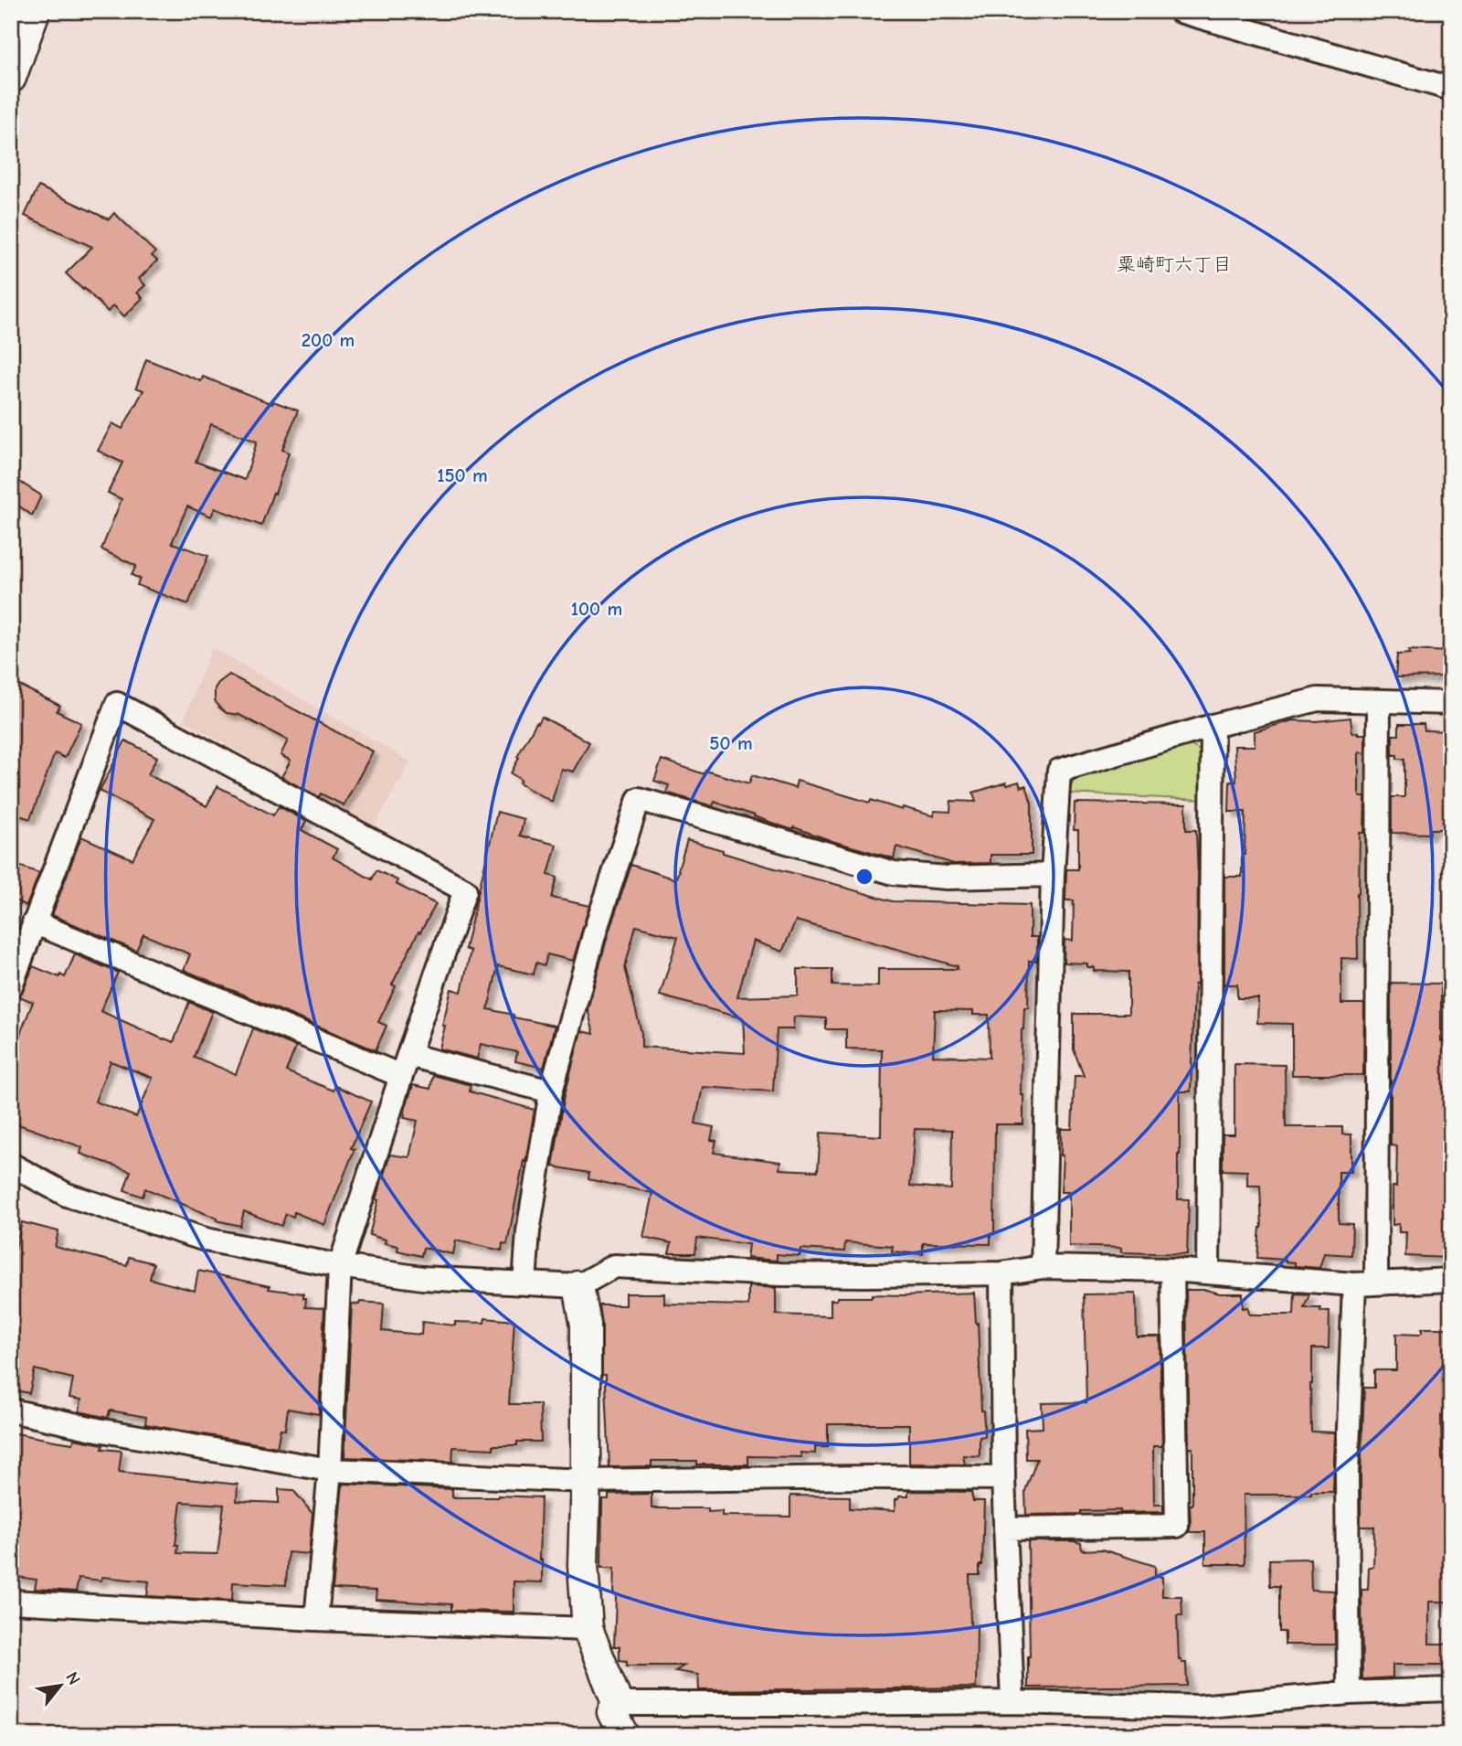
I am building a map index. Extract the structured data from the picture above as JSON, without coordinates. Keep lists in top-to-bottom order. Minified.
{"districts":["粟崎町六丁目"],"north":"top right","rings":["200 m","150 m","100 m","50 m"]}
